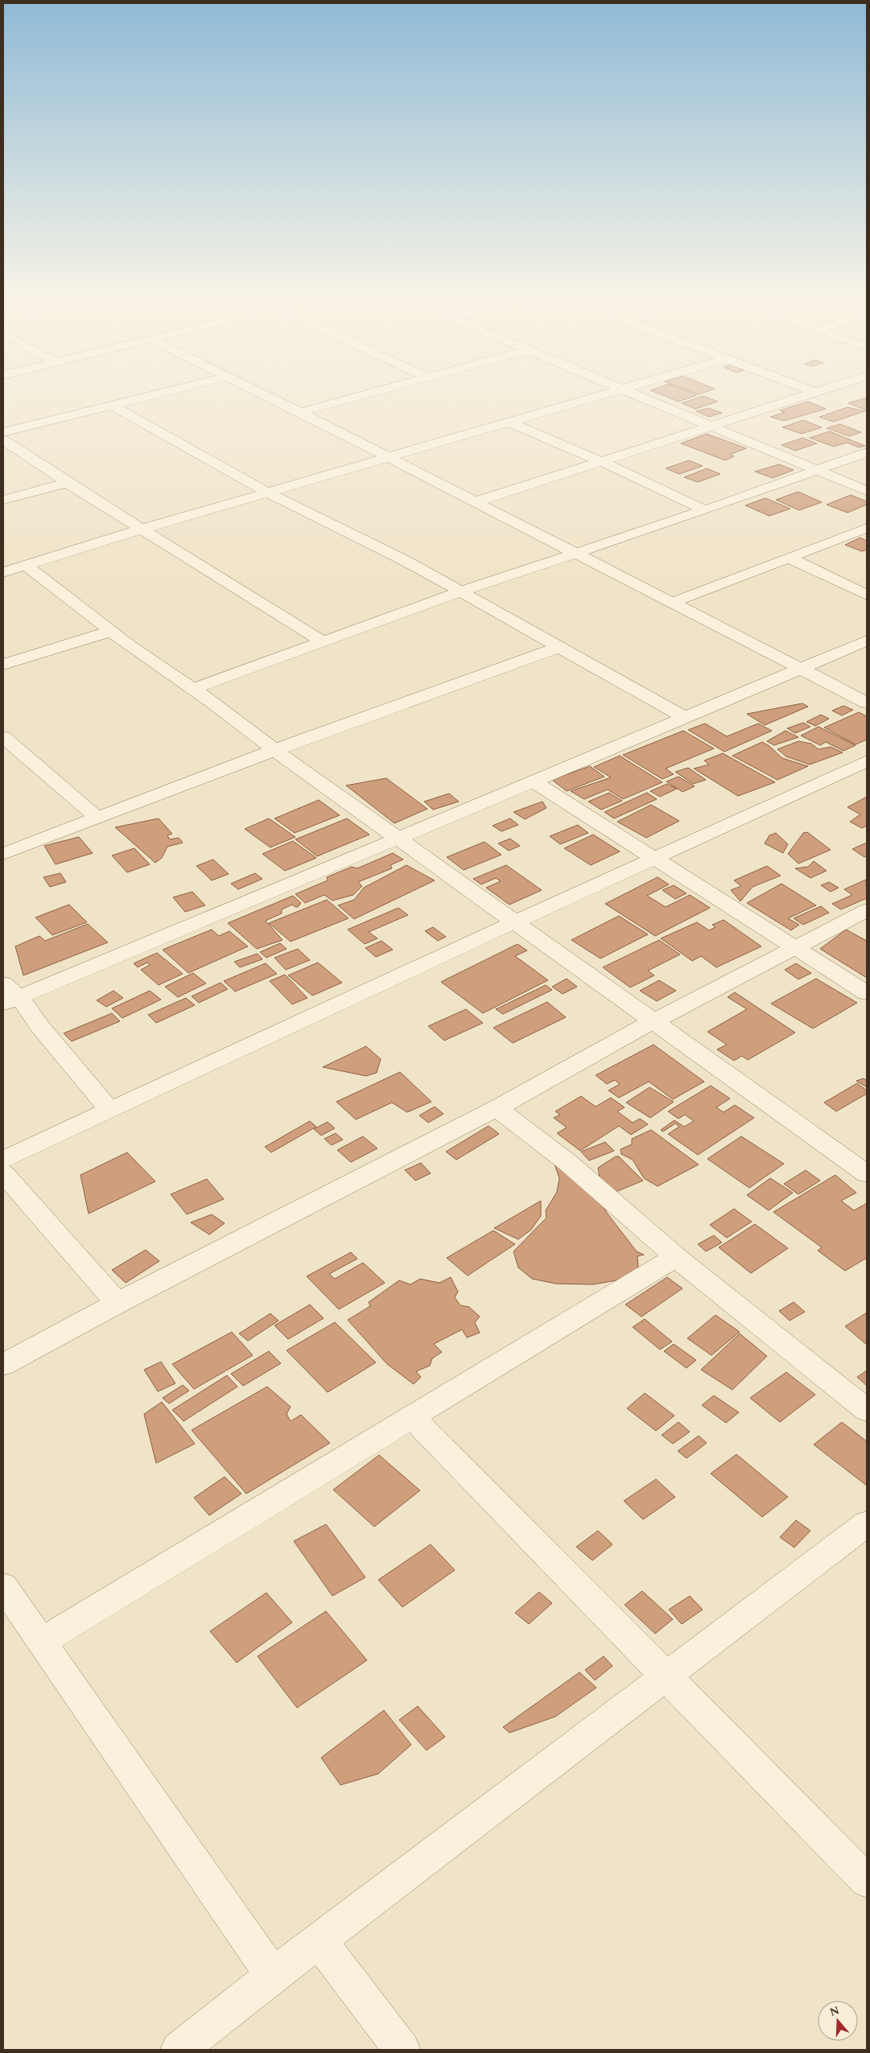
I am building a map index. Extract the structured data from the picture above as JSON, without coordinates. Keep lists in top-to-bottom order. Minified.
{"north":"top"}
